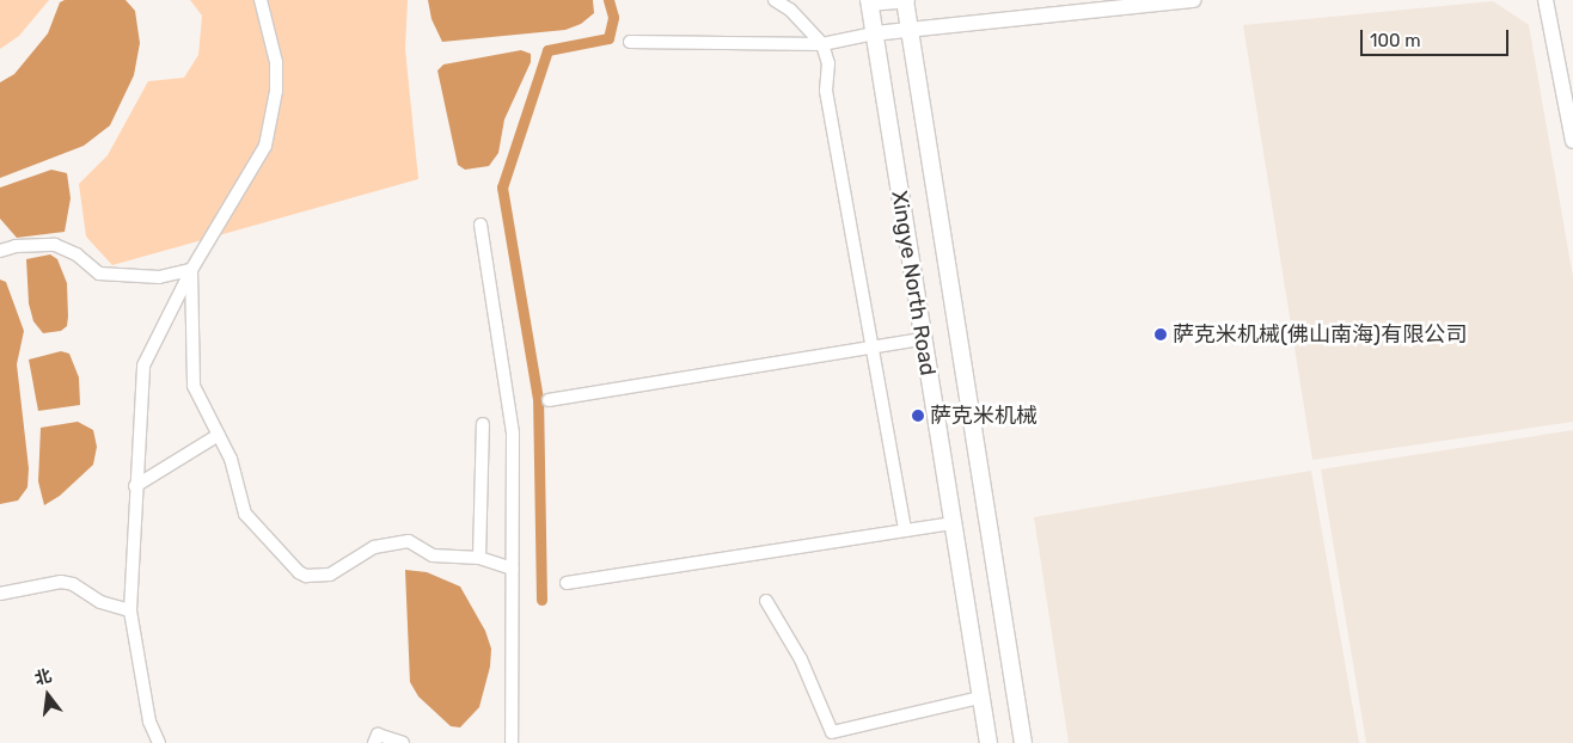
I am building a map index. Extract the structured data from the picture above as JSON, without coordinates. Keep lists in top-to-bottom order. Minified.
{"streets":{"main road":["Xingye North Road"]},"places":["萨克米机械(佛山南海)有限公司","萨克米机械"],"scale_bar":"100 m","north":"top"}
